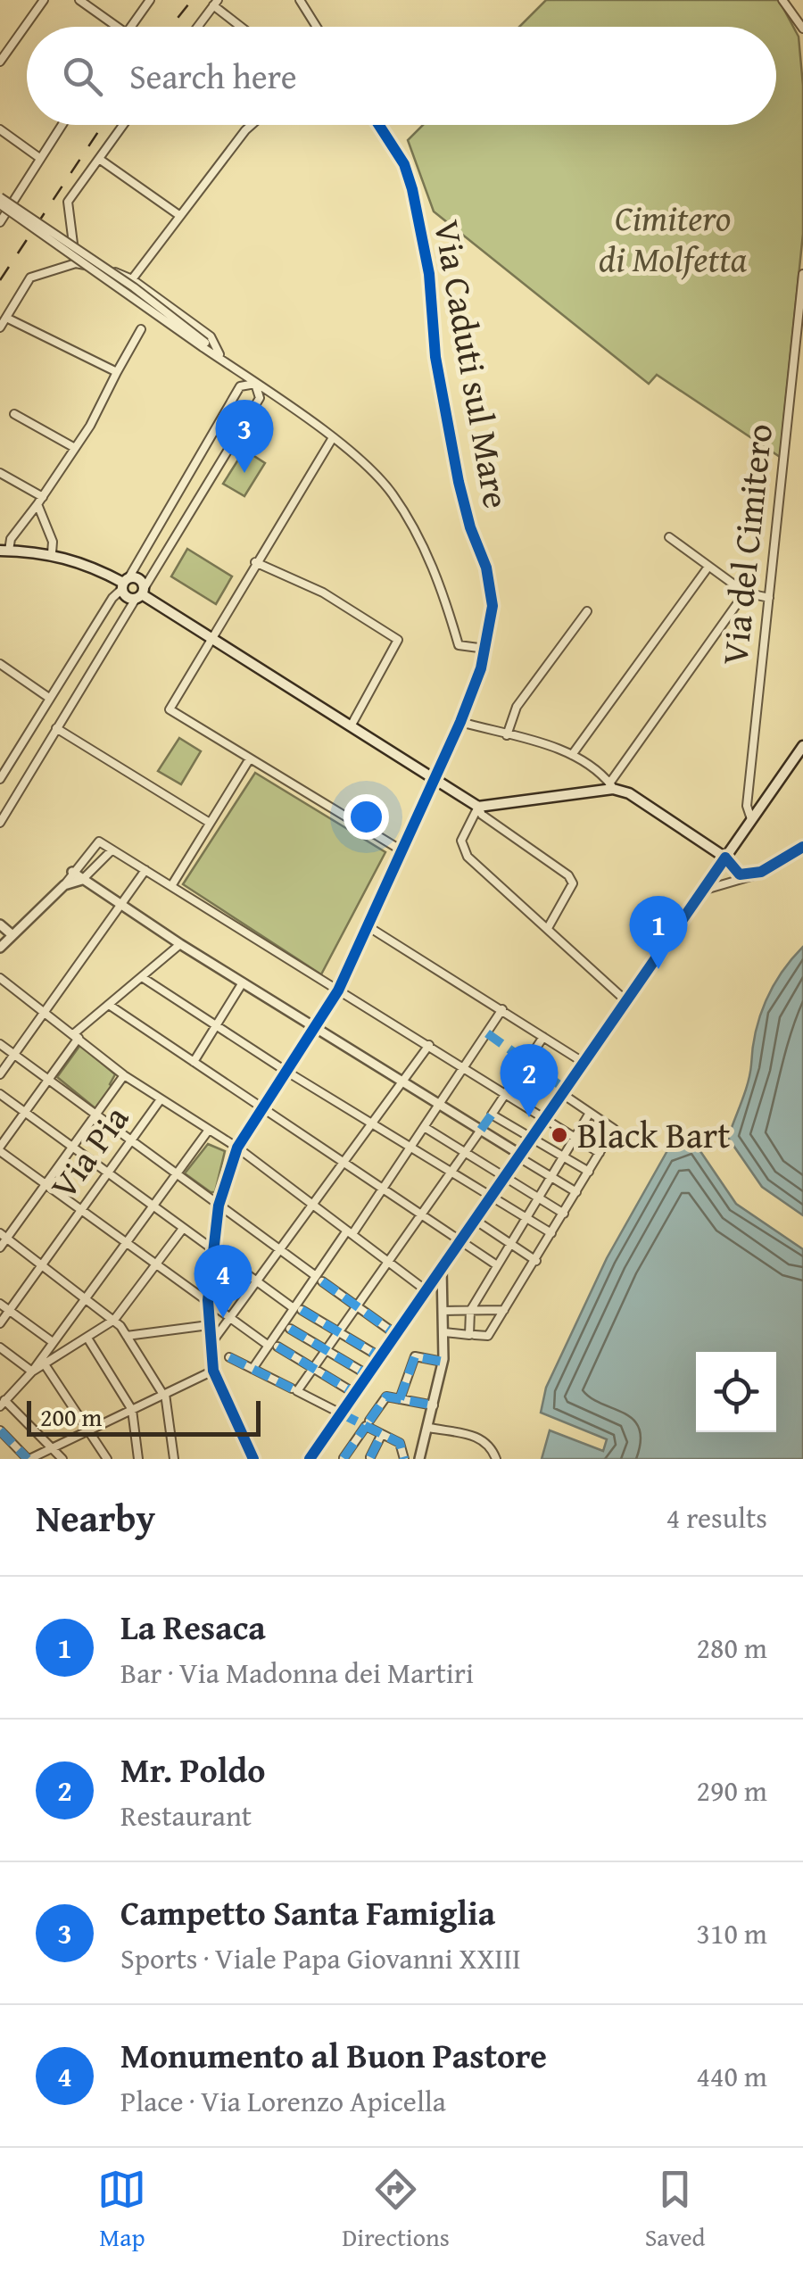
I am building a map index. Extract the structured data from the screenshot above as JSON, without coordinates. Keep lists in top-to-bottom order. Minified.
{"streets":{"street":["Via Caduti sul Mare","Via del Cimitero","Via Pia"]},"parks":["Cimitero di Molfetta"],"places":["Black Bart"],"scale_bar":"200 m","page":{"search":"Search here","pins":["3","1","2","4"],"scale":"200 m","heading":["Nearby","4 results"],"list":[{"mark":"1","name":"La Resaca","note":"Bar · Via Madonna dei Martiri","value":"280 m"},{"mark":"2","name":"Mr. Poldo","note":"Restaurant","value":"290 m"},{"mark":"3","name":"Campetto Santa Famiglia","note":"Sports · Viale Papa Giovanni XXIII","value":"310 m"},{"mark":"4","name":"Monumento al Buon Pastore","note":"Place · Via Lorenzo Apicella","value":"440 m"}],"nav":["Map","Directions","Saved"]}}
